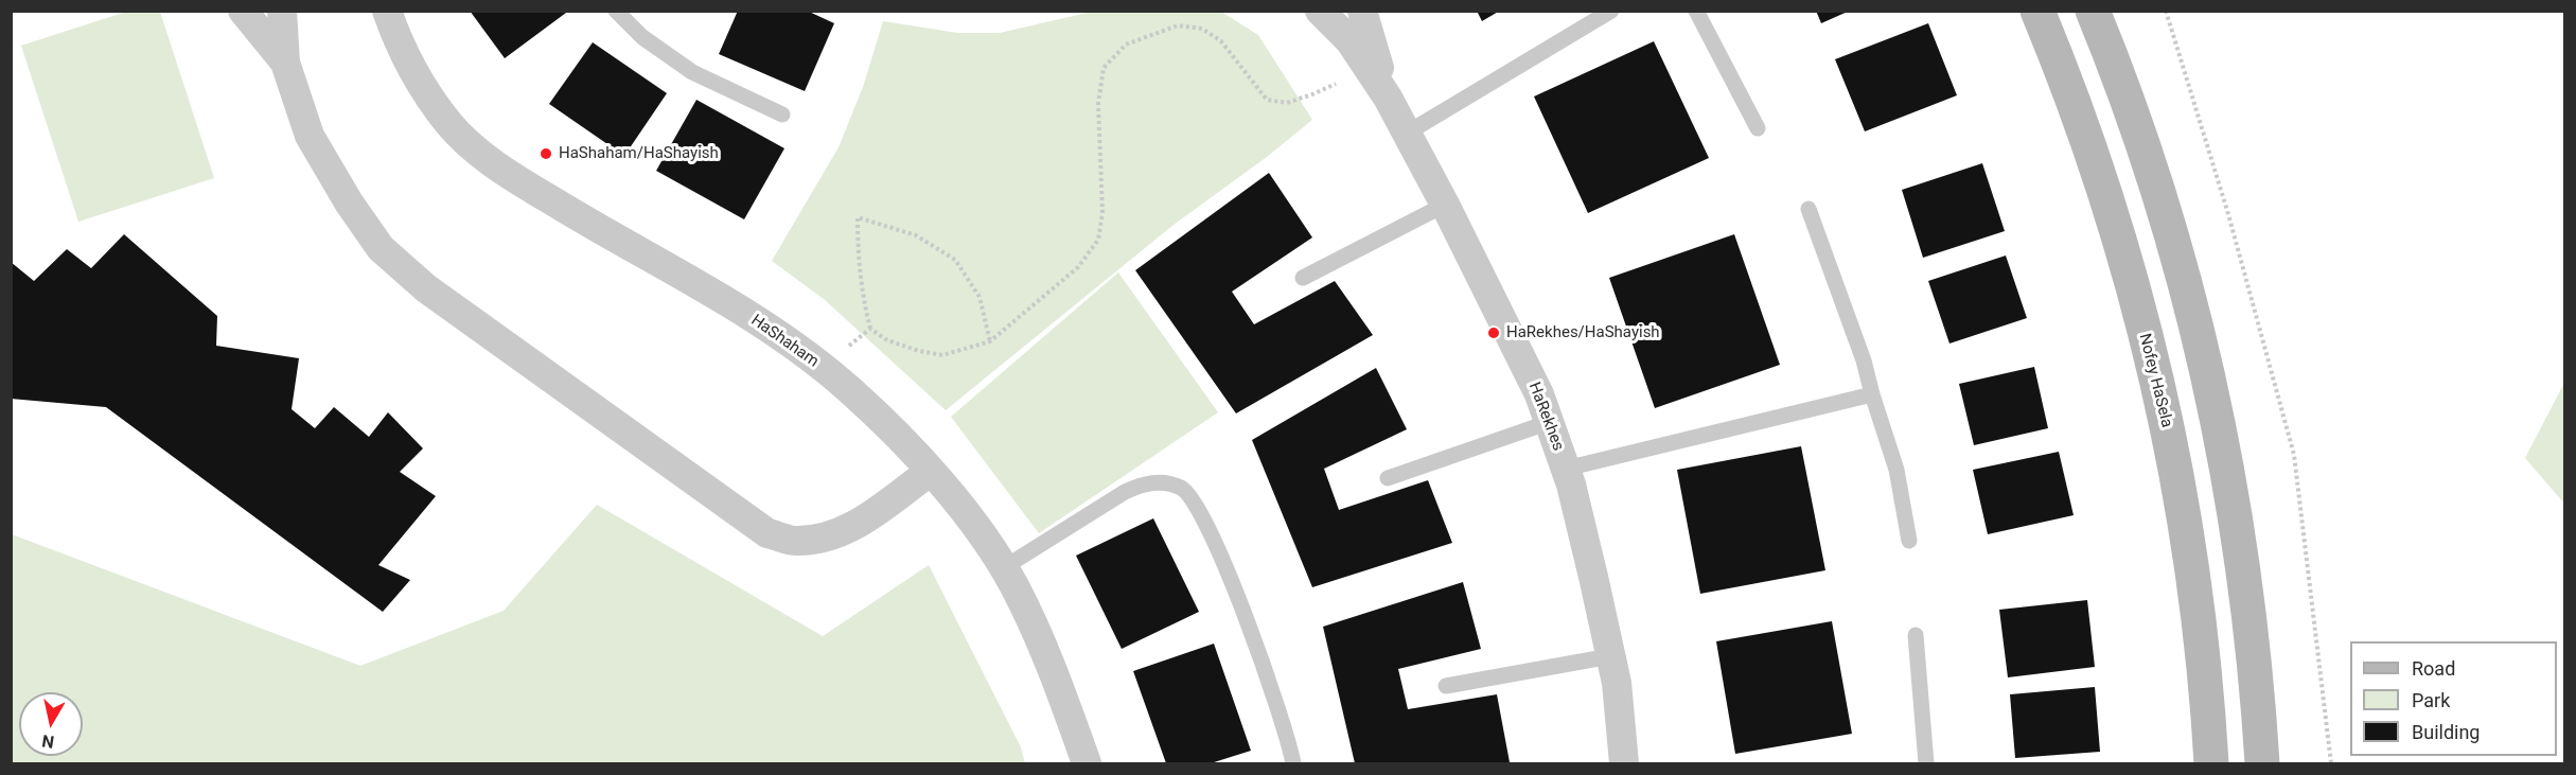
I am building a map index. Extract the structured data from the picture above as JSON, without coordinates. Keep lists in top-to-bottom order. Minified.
{"streets":{"street":["HaShaham","Nofey HaSela","HaRekhes"]},"places":["HaShaham/HaShayish","HaRekhes/HaShayish"],"legend":["Road","Park","Building"],"north":"bottom"}
